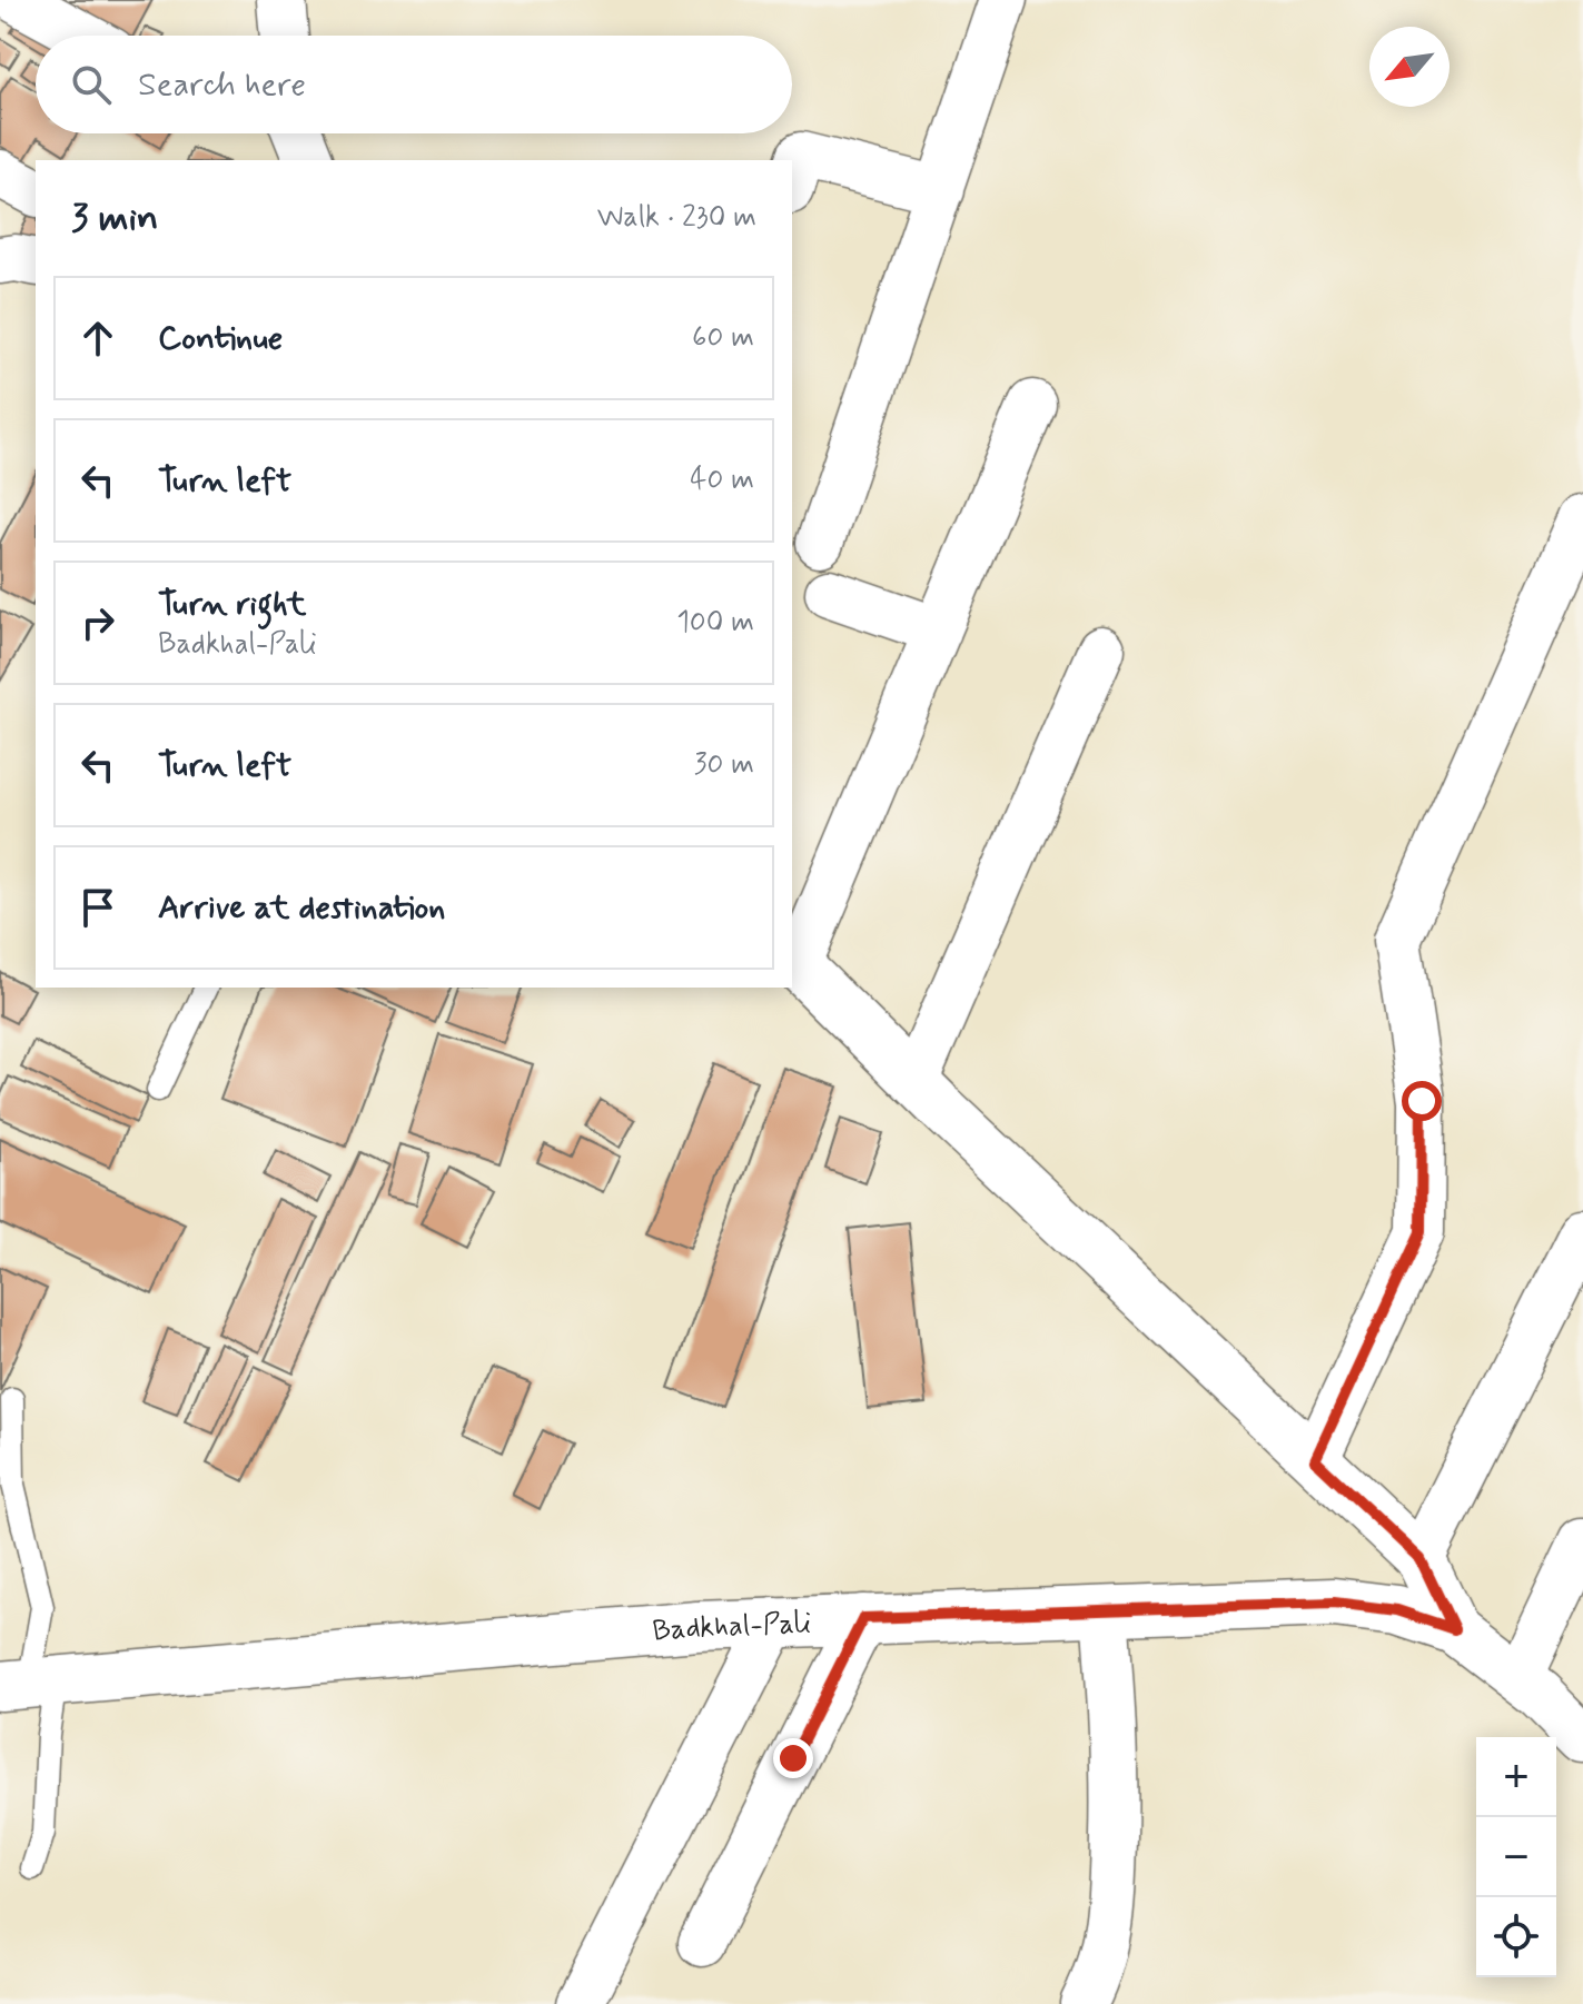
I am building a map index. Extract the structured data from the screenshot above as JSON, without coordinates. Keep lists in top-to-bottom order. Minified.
{"streets":{"street":["Badkhal-Pali"]},"north":"bottom left","page":{"search":"Search here","heading":["3 min","Walk · 230 m"],"list":[["Continue","60 m"],["Turn left","40 m"],["Turn right","Badkhal-Pali","100 m"],["Turn left","30 m"],"Arrive at destination"],"map_buttons":["+","−"]}}
